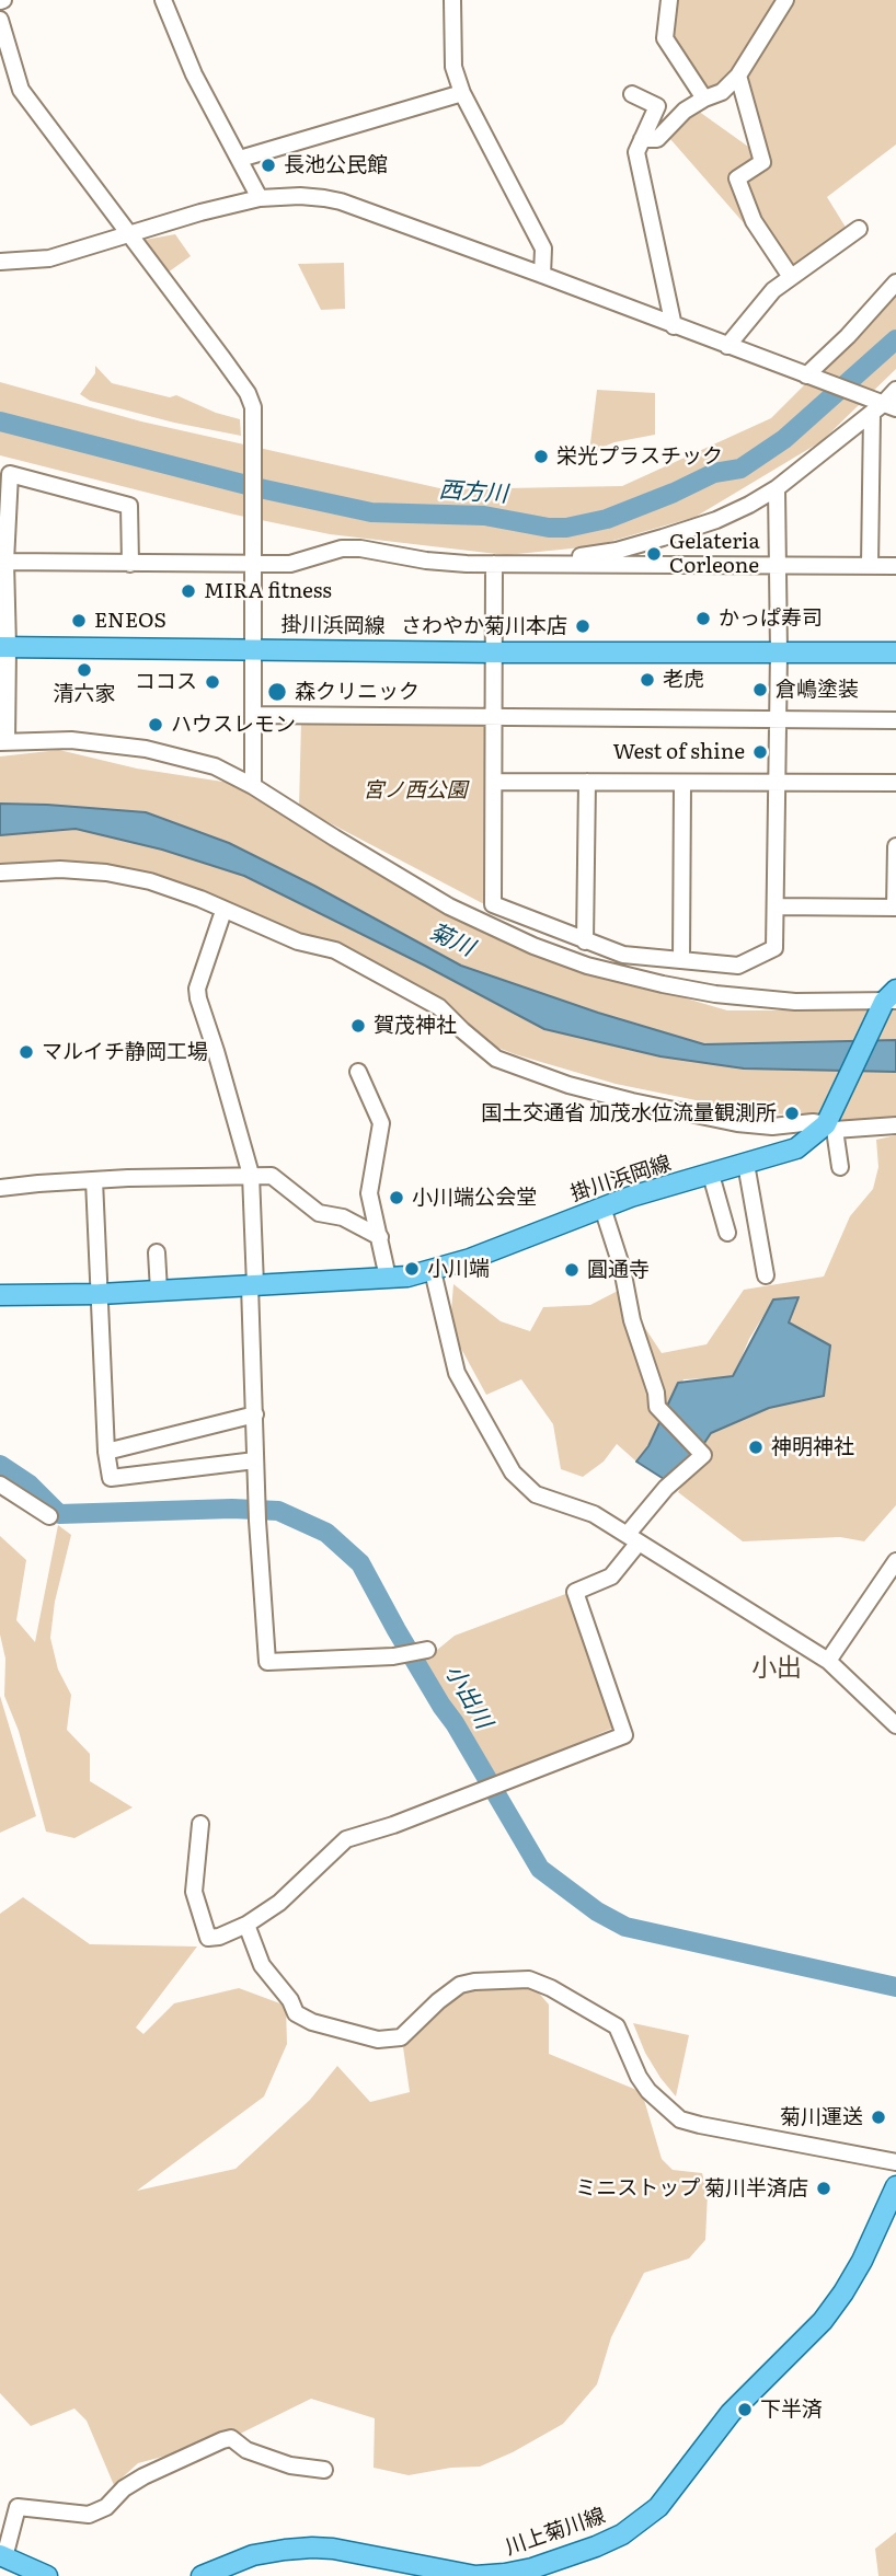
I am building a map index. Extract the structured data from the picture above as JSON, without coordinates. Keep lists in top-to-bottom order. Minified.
{"streets":{"main road":["掛川浜岡線","川上菊川線"]},"districts":["小出"],"water":["西方川","菊川","小出川"],"parks":["宮ノ西公園"],"places":["長池公民館","栄光プラスチック","Gelateria Corleone","MIRA fitness","かっぱ寿司","ENEOS","さわやか菊川本店","清六家","老虎","ココス","倉嶋塗装","森クリニック","ハウスレモン","West of shine","賀茂神社","マルイチ静岡工場","国土交通省 加茂水位流量観測所","小川端公会堂","小川端","圓通寺","神明神社","菊川運送","ミニストップ 菊川半済店","下半済"]}
